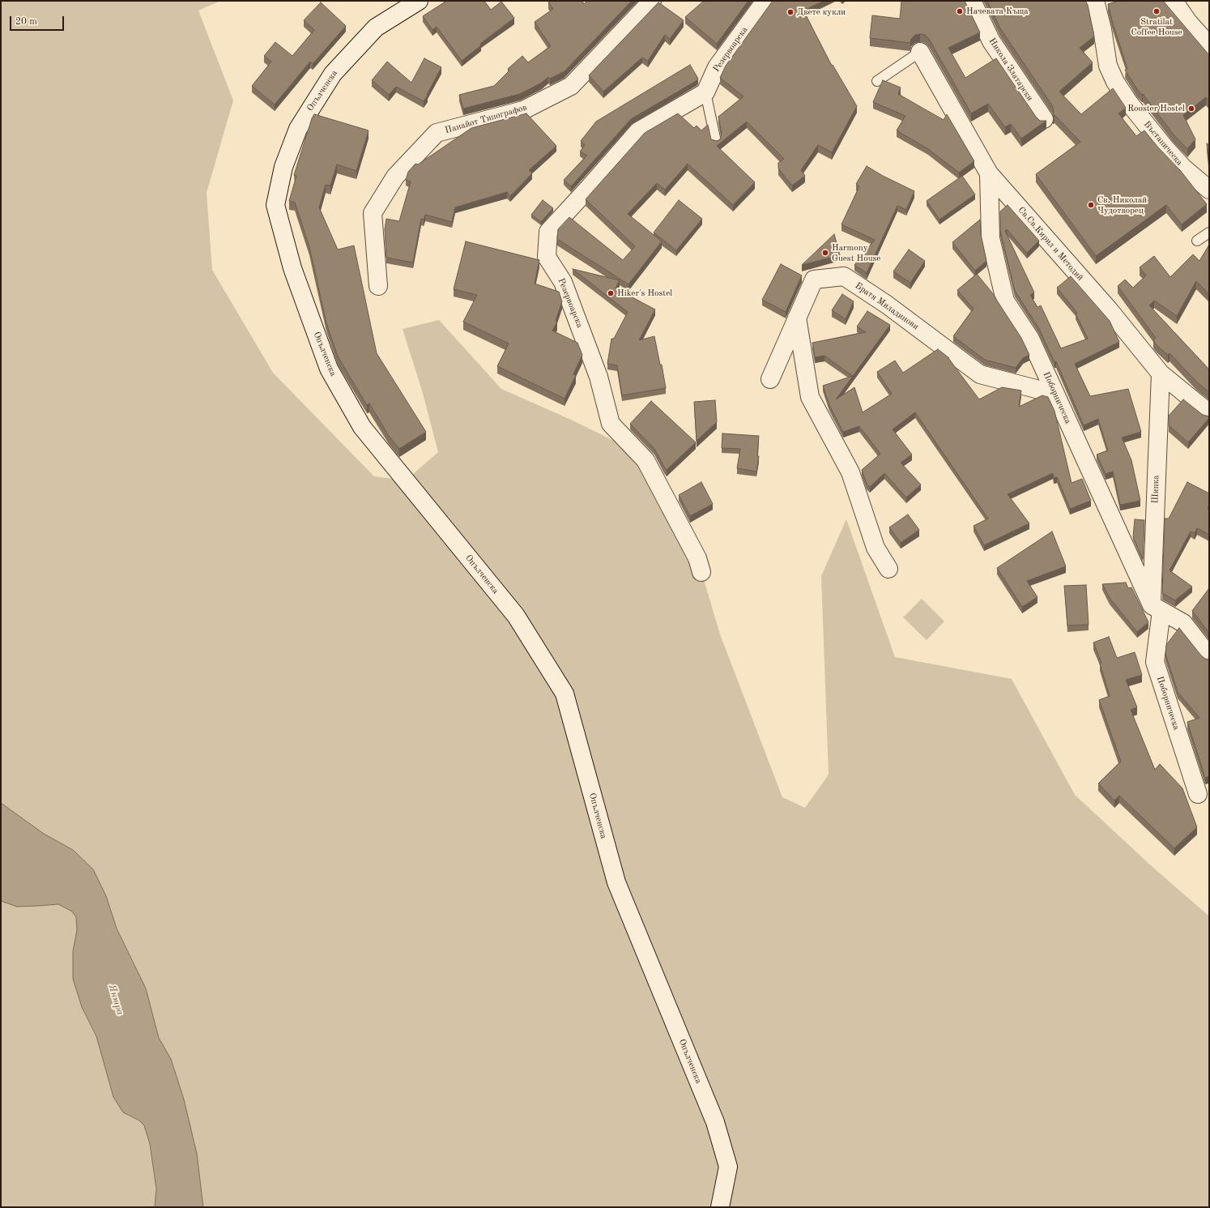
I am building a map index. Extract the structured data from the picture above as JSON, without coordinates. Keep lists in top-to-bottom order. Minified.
{"streets":{"street":["Резервоарска","Никола Златарски","Опълченска","Панайот Типографов","Въстаническа","Св.Св.Кирил и Методий","Братя Миладинови","Поборническа","Шипка"]},"crossings":[["Св.Св.Кирил и Методий","Поборническа"],["Св.Св.Кирил и Методий","Шипка"],["Братя Миладинови","Поборническа"],["Поборническа","Шипка"]],"water":["Янтра"],"places":["Начевата Къща","Stratilat Coffee House","Двете кукли","Rooster Hostel","Св. Николай Чудотворец","Harmony Guest House","Hiker's Hostel"],"scale_bar":"20 m"}
